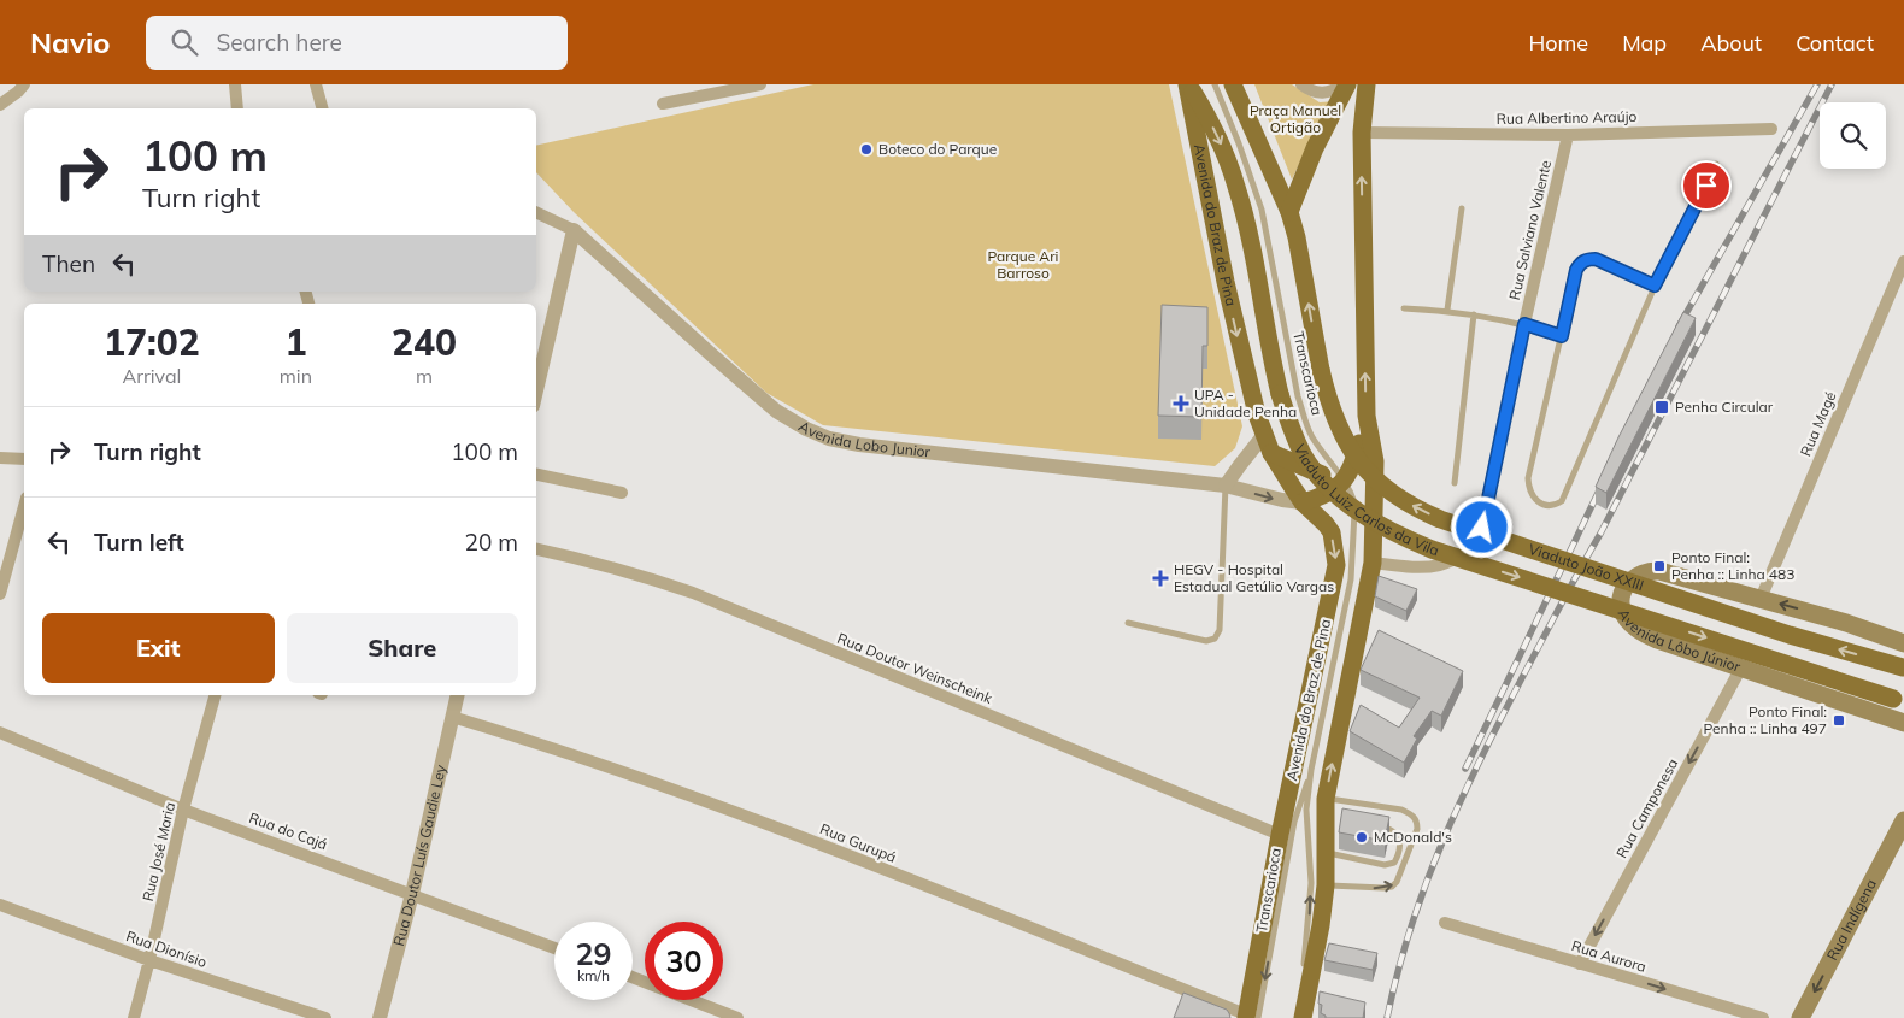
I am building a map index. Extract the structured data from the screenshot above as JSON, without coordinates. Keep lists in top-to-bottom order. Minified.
{"streets":{"main road":["Avenida do Braz de Pina","Viaduto Luiz Carlos da Vila","Viaduto João XXIII","Avenida Lôbo Júnior","Rua Indígena"],"street":["Rua Albertino Araújo","Rua Salviano Valente","Rua Magé","Avenida Lobo Junior","Rua Doutor Weinscheink","Rua Camponesa","Rua do Cajá","Rua Gurupá","Rua José Maria","Rua Doutor Luís Gaudie Ley","Rua Dionísio","Rua Aurora"],"lane":["Transcarioca"]},"crossings":[["Rua Albertino Araújo","Rua Salviano Valente"],["Avenida do Braz de Pina","Transcarioca"],["Avenida do Braz de Pina","Avenida Lobo Junior"],["Avenida do Braz de Pina","Viaduto Luiz Carlos da Vila"],["Avenida do Braz de Pina","Rua Doutor Weinscheink"],["Avenida do Braz de Pina","Rua Gurupá"],["Transcarioca","Rua Gurupá"],["Rua Magé","Avenida Lôbo Júnior"],["Avenida Lôbo Júnior","Rua Camponesa"],["Rua Camponesa","Rua Aurora"],["Rua do Cajá","Rua José Maria"],["Rua do Cajá","Rua Doutor Luís Gaudie Ley"],["Rua Gurupá","Rua Doutor Luís Gaudie Ley"],["Rua José Maria","Rua Dionísio"]],"one_way":["Viaduto Luiz Carlos da Vila","Viaduto João XXIII","Rua Camponesa","Rua Indígena","Rua Aurora"],"parks":["Praça Manuel Ortigão","Parque Ari Barroso"],"places":{"other":["Boteco do Parque","McDonald's"],"health":["UPA - Unidade Penha","HEGV - Hospital Estadual Getúlio Vargas"],"transit":["Penha Circular","Ponto Final: Penha :: Linha 483","Ponto Final: Penha :: Linha 497"]},"page":{"header":"Navio","search":"Search here","nav":["Home","Map","About","Contact"],"turn":["100 m","Turn right"],"then":"Then","eta":["17:02","Arrival","1","min","240","m"],"list":[{"name":"Turn right","value":"100 m"},{"name":"Turn left","value":"20 m"}],"buttons":["Exit","Share"],"speed":"29 km/h","limit":"30"}}
